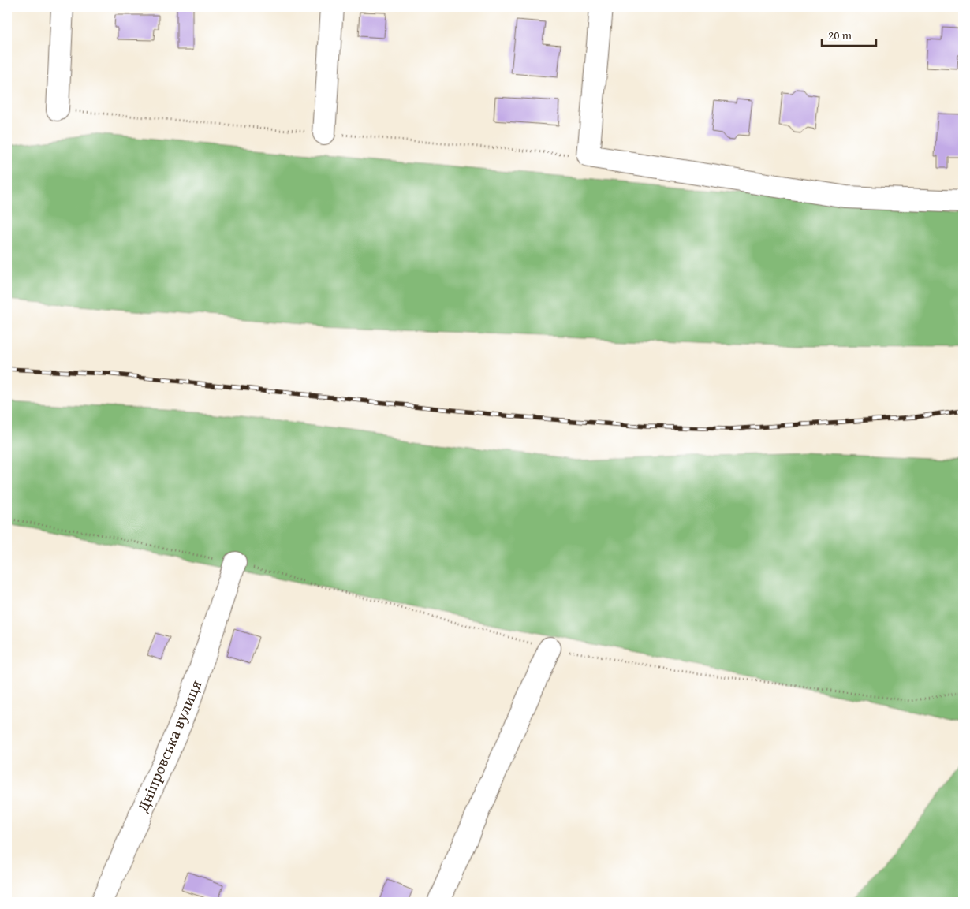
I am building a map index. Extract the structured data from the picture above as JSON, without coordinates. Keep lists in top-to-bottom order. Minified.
{"streets":{"street":["Дніпровська вулиця"]},"scale_bar":"20 m"}
